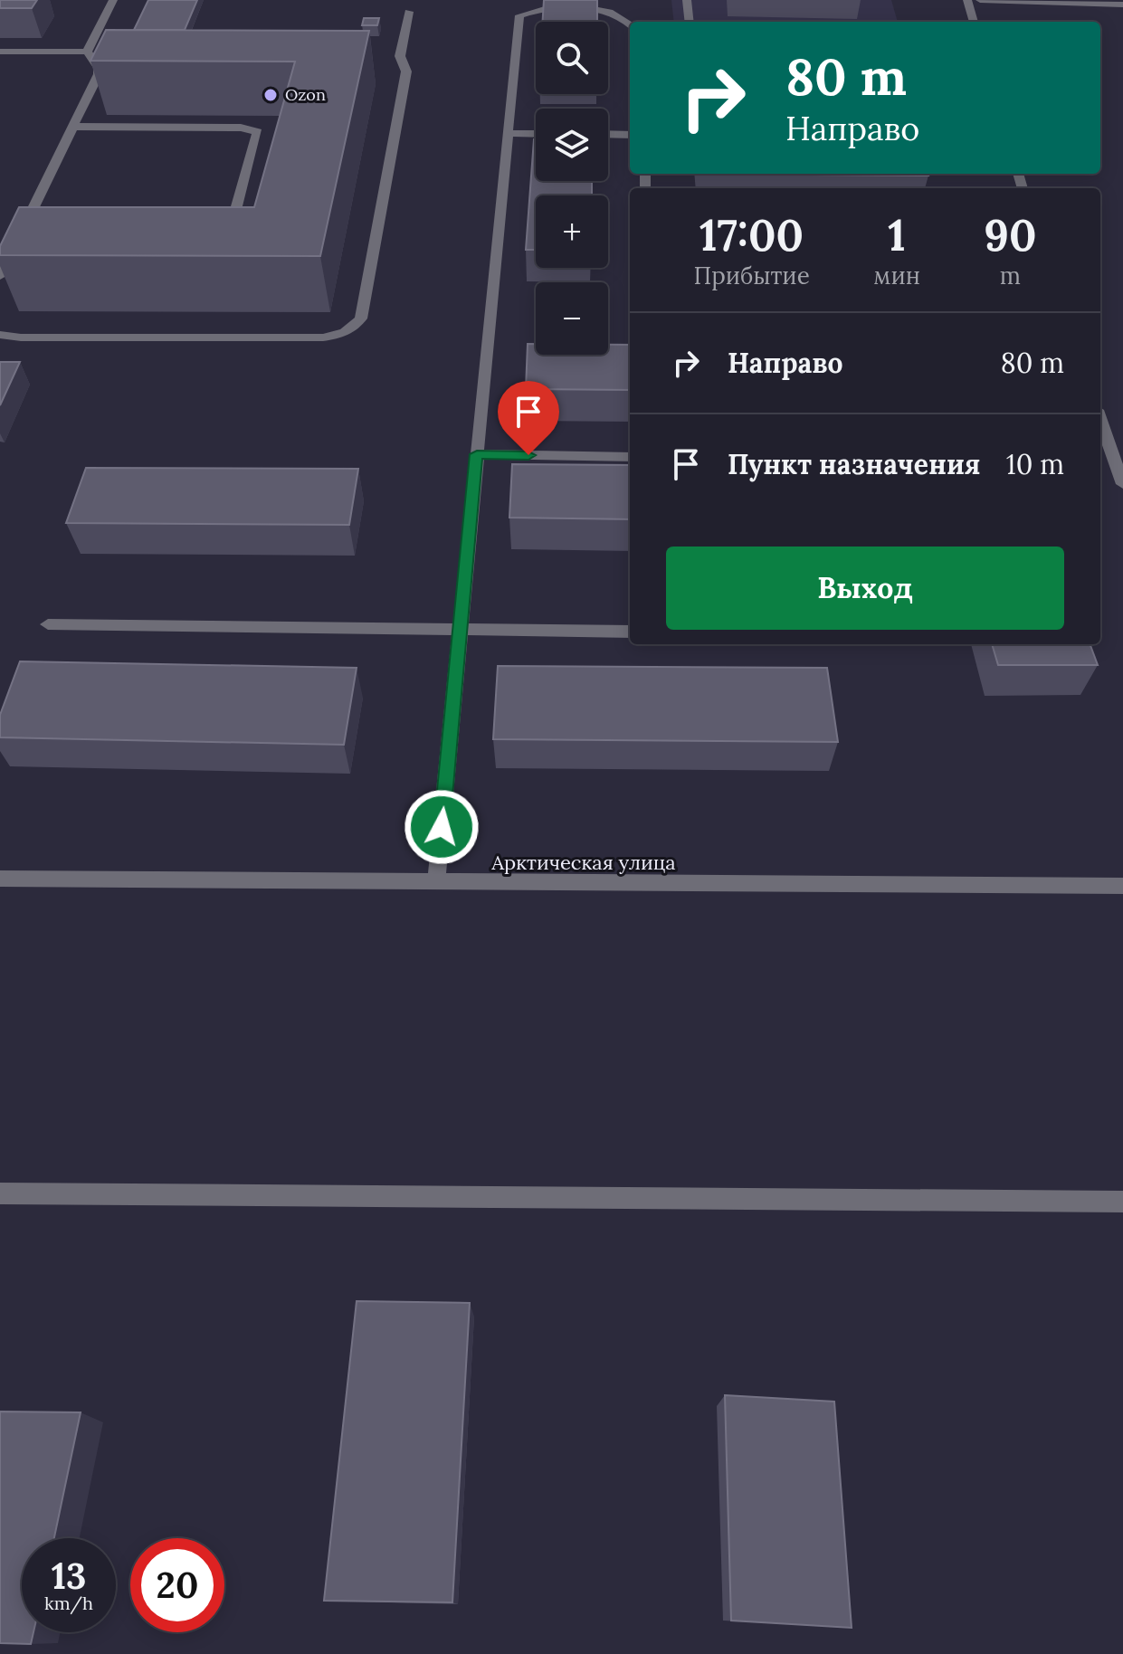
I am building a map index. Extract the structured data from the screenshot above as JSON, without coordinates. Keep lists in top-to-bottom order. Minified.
{"streets":{"street":["Арктическая улица"]},"places":["Ozon"],"page":{"map_buttons":["+","−"],"turn":["80 m","Направо"],"eta":["17:00","Прибытие","1","мин","90","m"],"list":[{"name":"Направо","value":"80 m"},{"name":"Пункт назначения","value":"10 m"}],"buttons":"Выход","speed":"13 km/h","limit":"20"}}
